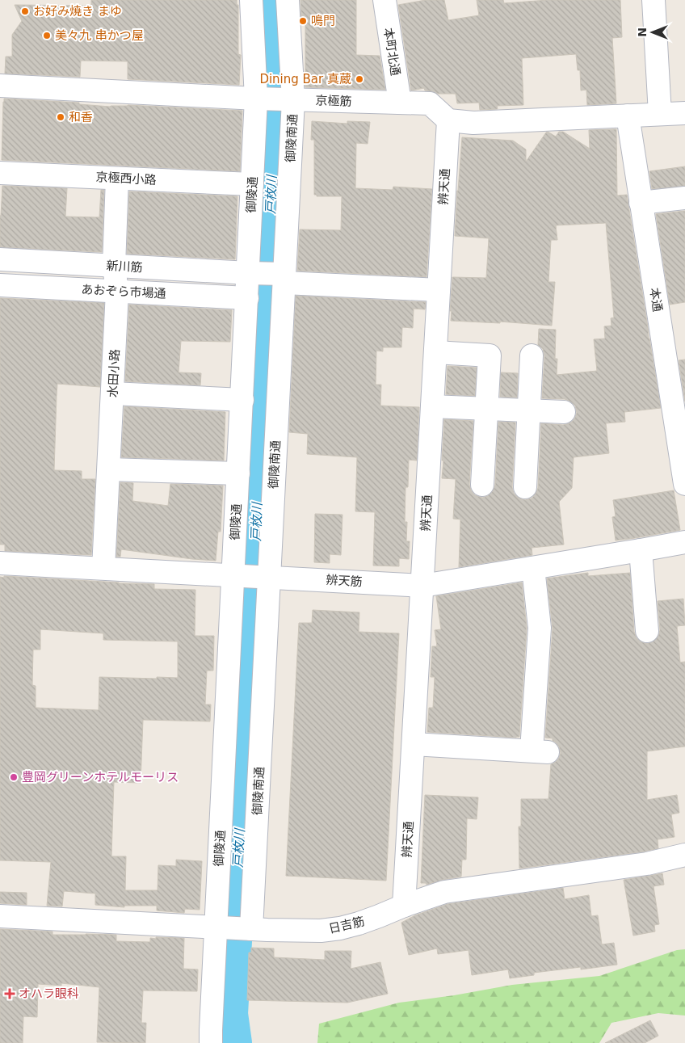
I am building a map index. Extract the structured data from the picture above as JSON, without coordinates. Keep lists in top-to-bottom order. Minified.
{"streets":{"street":["本町北通","京極筋","御陵南通","京極西小路","辨天通","御陵通","新川筋","あおぞら市場通","本通","水田小路","辨天筋","日吉筋"]},"crossings":[["本町北通","京極筋"],["京極筋","御陵南通"],["京極筋","辨天通"],["京極筋","御陵通"],["御陵南通","新川筋"],["御陵南通","辨天筋"],["御陵南通","日吉筋"],["京極西小路","御陵通"],["京極西小路","水田小路"],["辨天通","新川筋"],["辨天通","辨天筋"],["辨天通","日吉筋"],["御陵通","新川筋"],["御陵通","あおぞら市場通"],["御陵通","辨天筋"],["御陵通","日吉筋"],["新川筋","水田小路"],["あおぞら市場通","水田小路"],["水田小路","辨天筋"]],"water":["戸枚川"],"places":{"other":["お好み焼き まゆ","鳴門","美々九 串かつ屋","Dining Bar 真蔵","和香","豊岡グリーンホテルモーリス"],"health":["オハラ眼科"]},"north":"left"}
